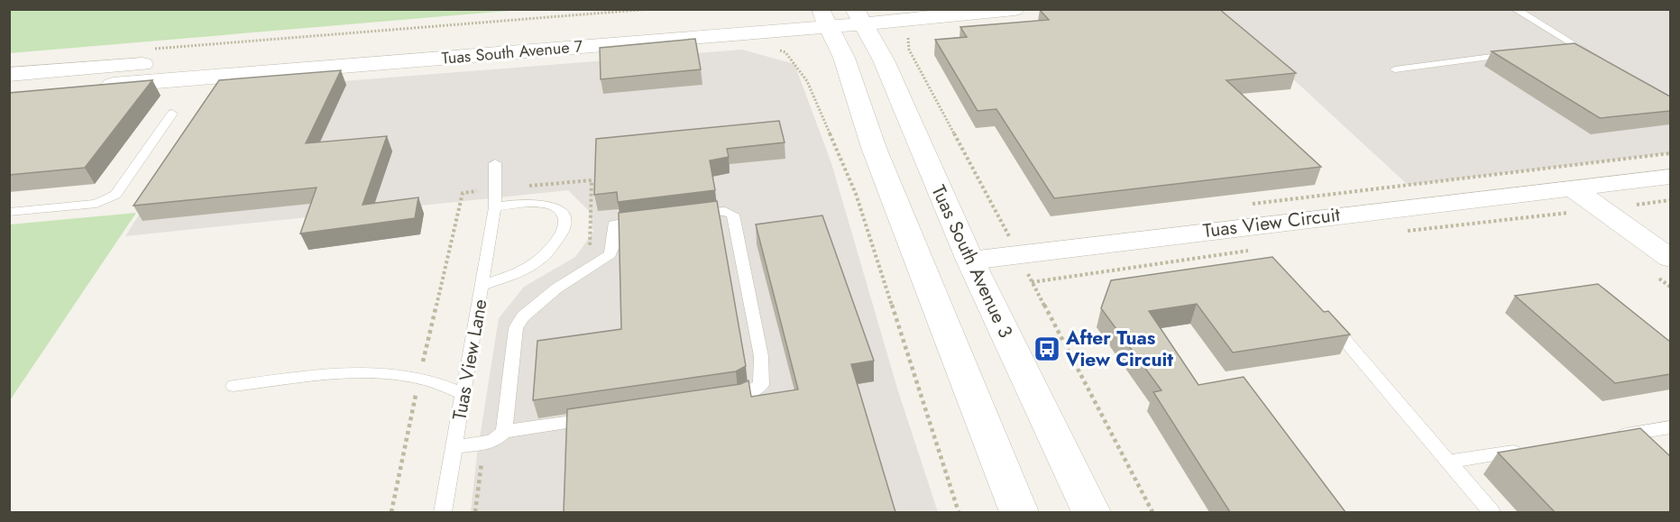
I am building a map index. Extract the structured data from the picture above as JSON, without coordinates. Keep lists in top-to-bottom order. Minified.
{"streets":{"street":["Tuas South Avenue 7","Tuas View Circuit","Tuas South Avenue 3"],"lane":["Tuas View Lane"]},"crossings":[["Tuas South Avenue 7","Tuas South Avenue 3"],["Tuas View Circuit","Tuas South Avenue 3"]],"places":{"bus stop":["After Tuas View Circuit"]}}
